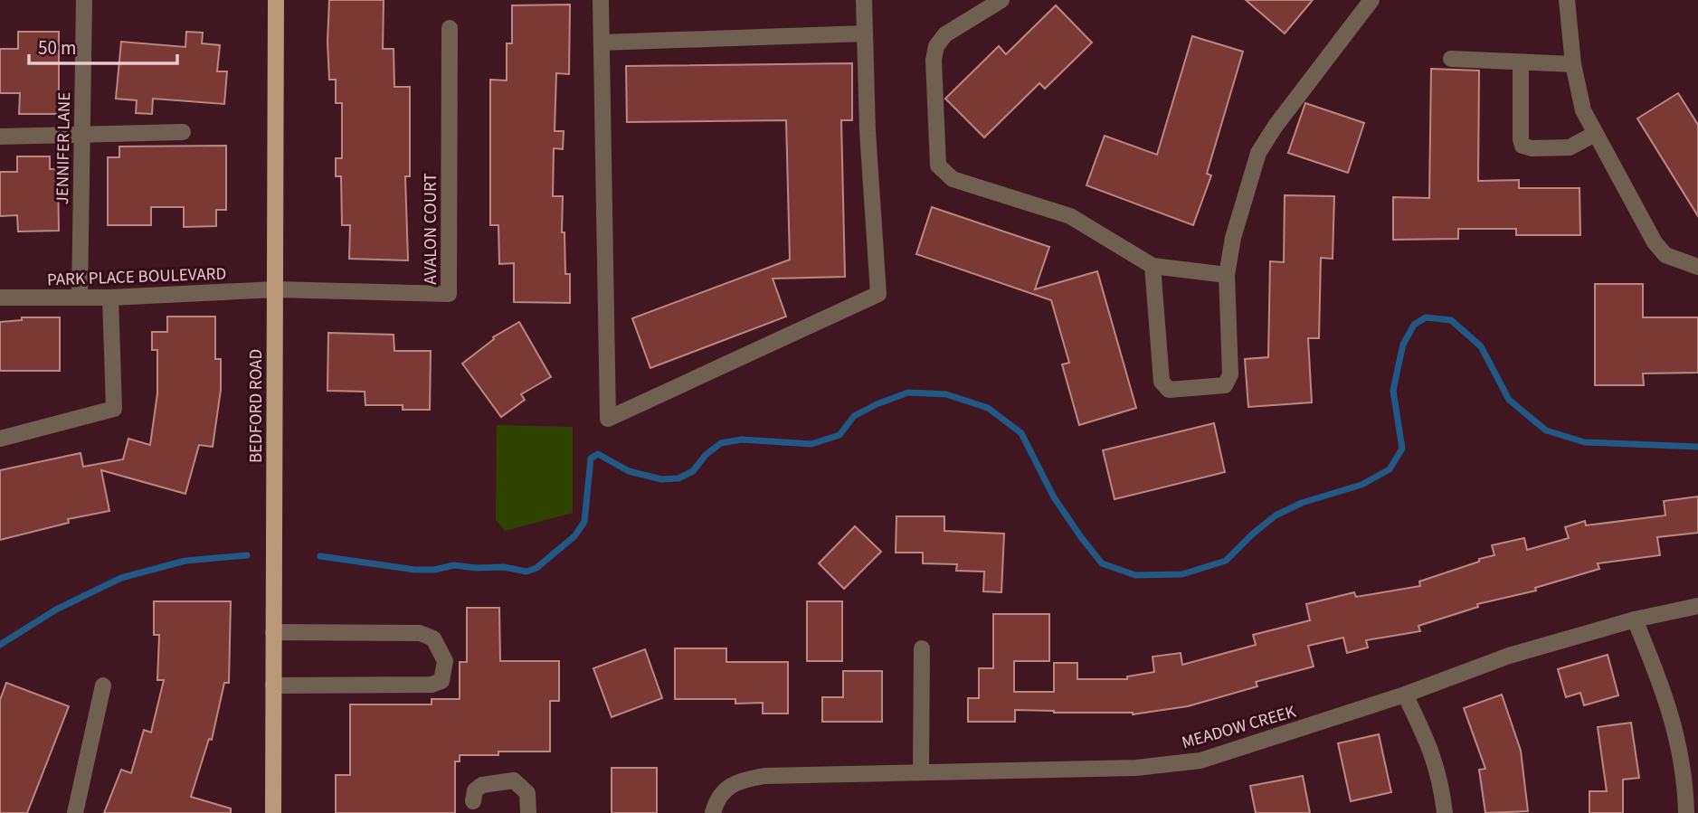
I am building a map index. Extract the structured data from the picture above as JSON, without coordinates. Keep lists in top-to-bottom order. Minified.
{"streets":{"main road":["BEDFORD ROAD"],"street":["JENNIFER LANE","AVALON COURT","PARK PLACE BOULEVARD","MEADOW CREEK"]},"crossings":[["JENNIFER LANE","PARK PLACE BOULEVARD"],["AVALON COURT","PARK PLACE BOULEVARD"],["AVALON COURT","BEDFORD ROAD"],["PARK PLACE BOULEVARD","BEDFORD ROAD"]],"scale_bar":"50 m"}
